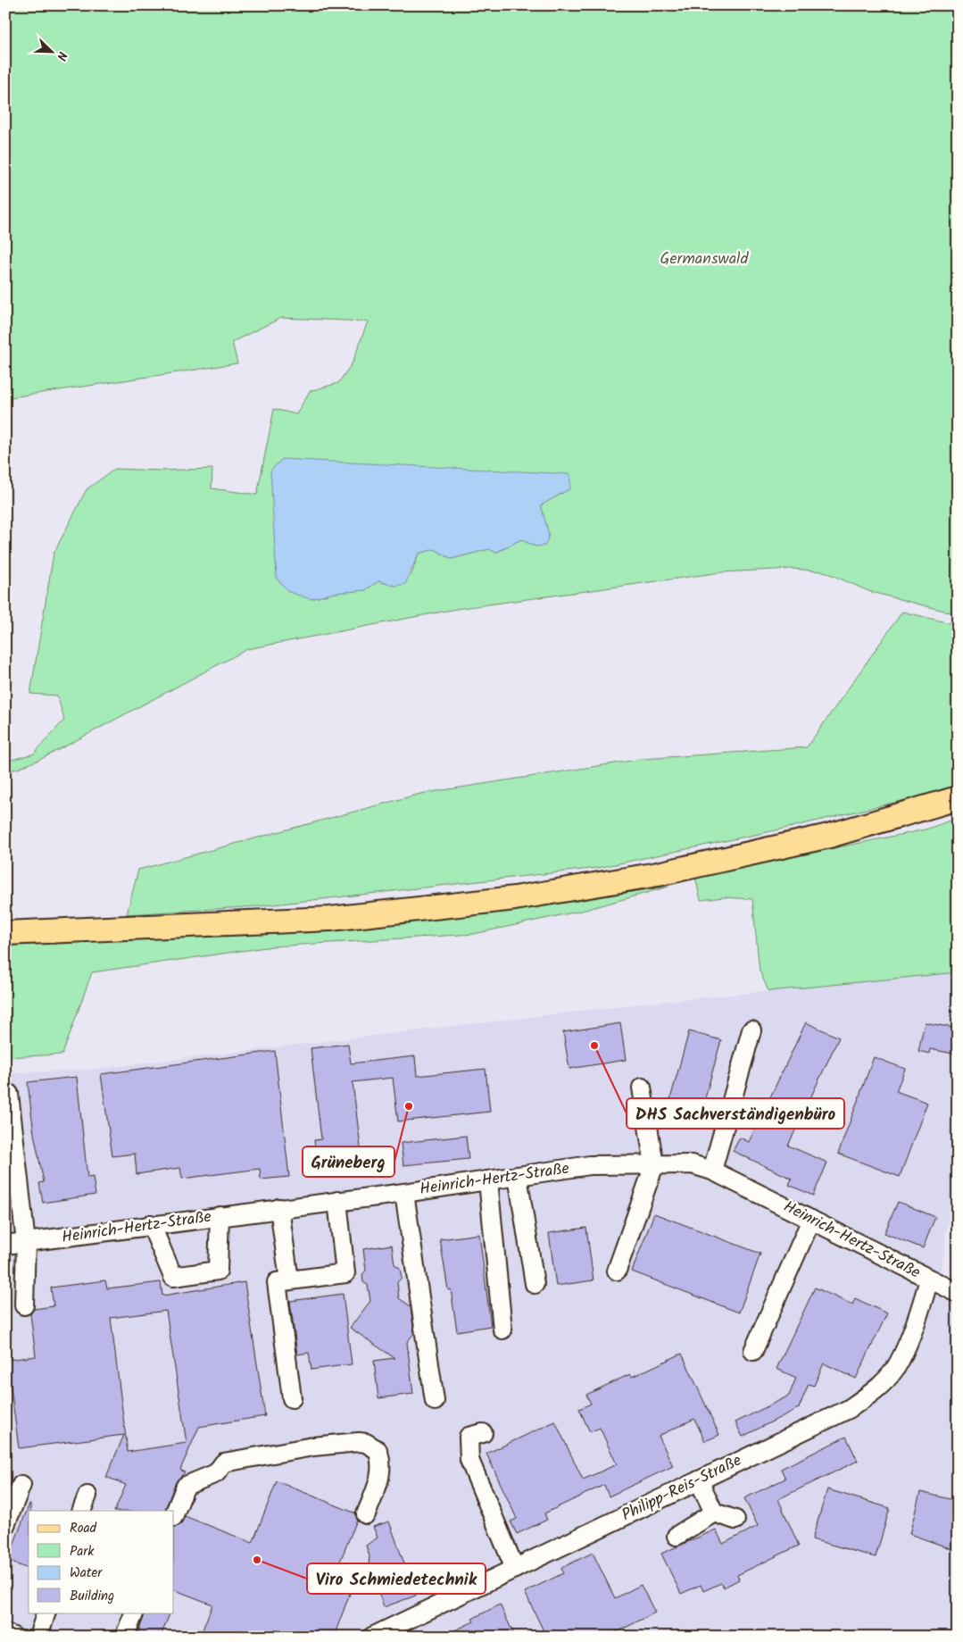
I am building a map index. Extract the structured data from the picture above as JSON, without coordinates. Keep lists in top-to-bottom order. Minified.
{"streets":{"street":["Heinrich-Hertz-Straße","Philipp-Reis-Straße"]},"crossings":[["Heinrich-Hertz-Straße","Philipp-Reis-Straße"]],"parks":["Germanswald"],"places":["DHS Sachverständigenbüro","Grüneberg","Viro Schmiedetechnik"],"legend":["Road","Park","Water","Building"],"north":"bottom right"}
